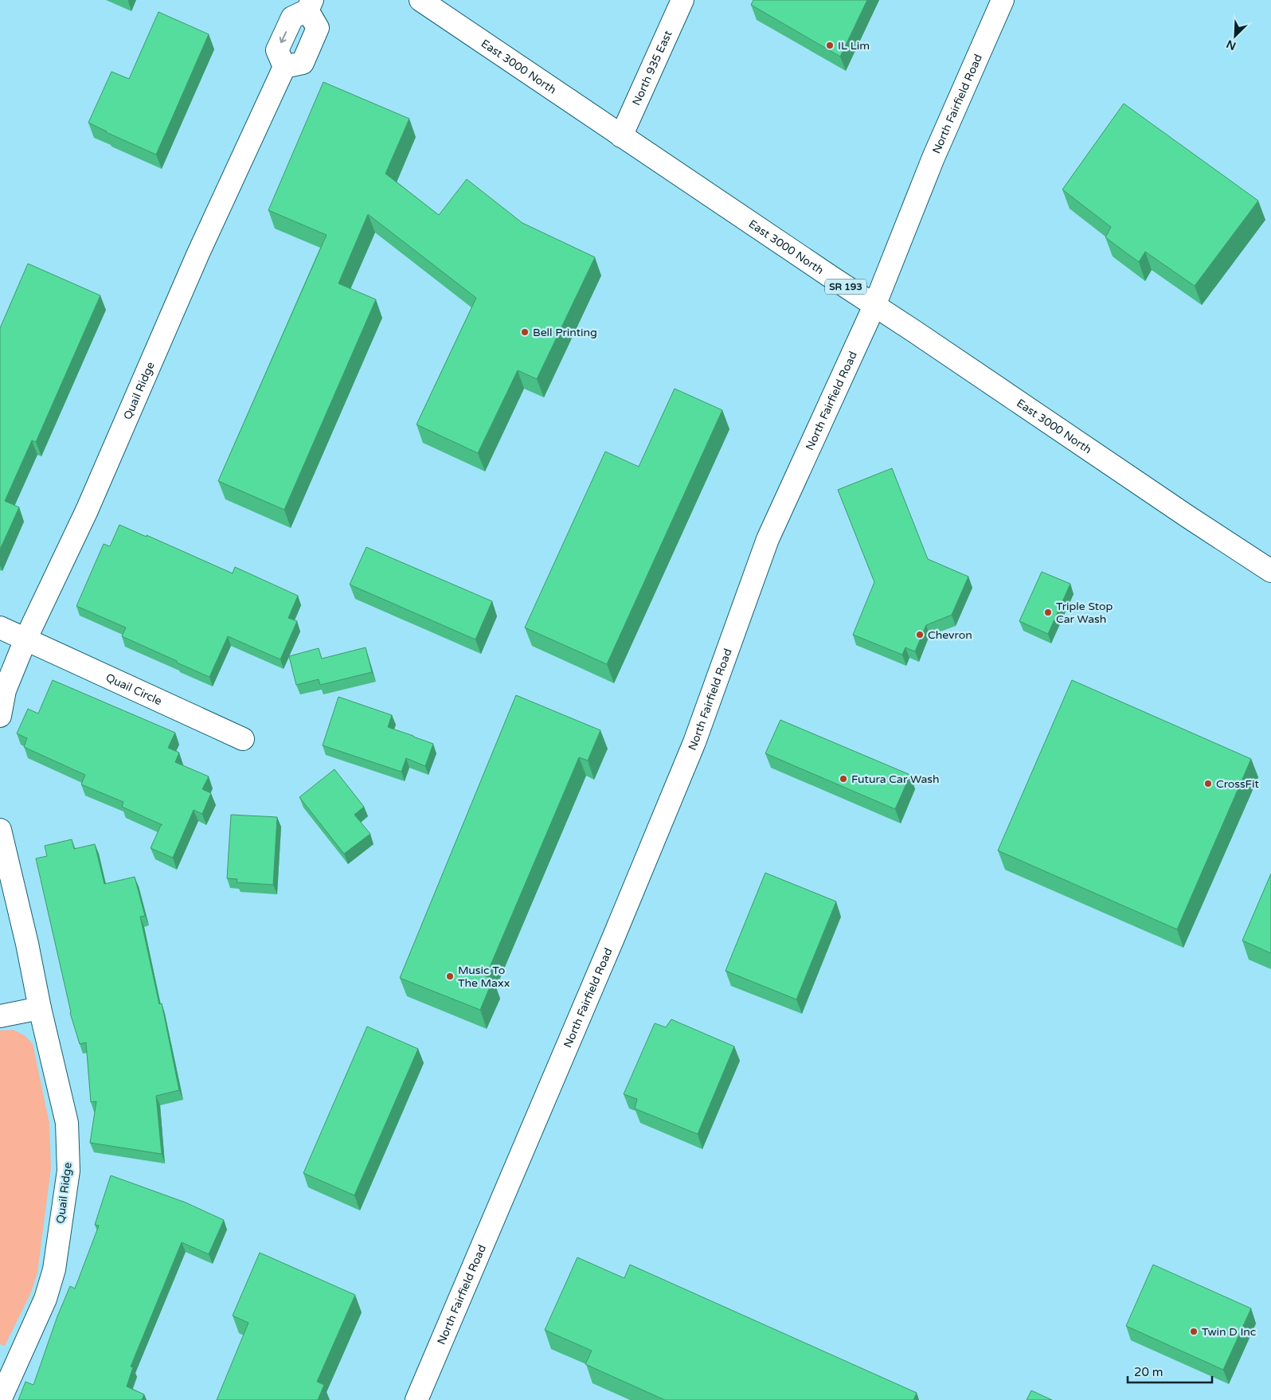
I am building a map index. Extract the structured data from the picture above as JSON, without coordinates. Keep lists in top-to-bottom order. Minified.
{"streets":{"street":["East 3000 North","North 935 East","North Fairfield Road","SR 193","Quail Ridge","Quail Circle"]},"crossings":[["East 3000 North","North 935 East"],["East 3000 North","North Fairfield Road"],["Quail Ridge","Quail Circle"]],"places":["IL Lim","Bell Printing","Triple Stop Car Wash","Chevron","Futura Car Wash","CrossFit","Music To The Maxx","Twin D Inc"],"scale_bar":"20 m","north":"bottom left"}
